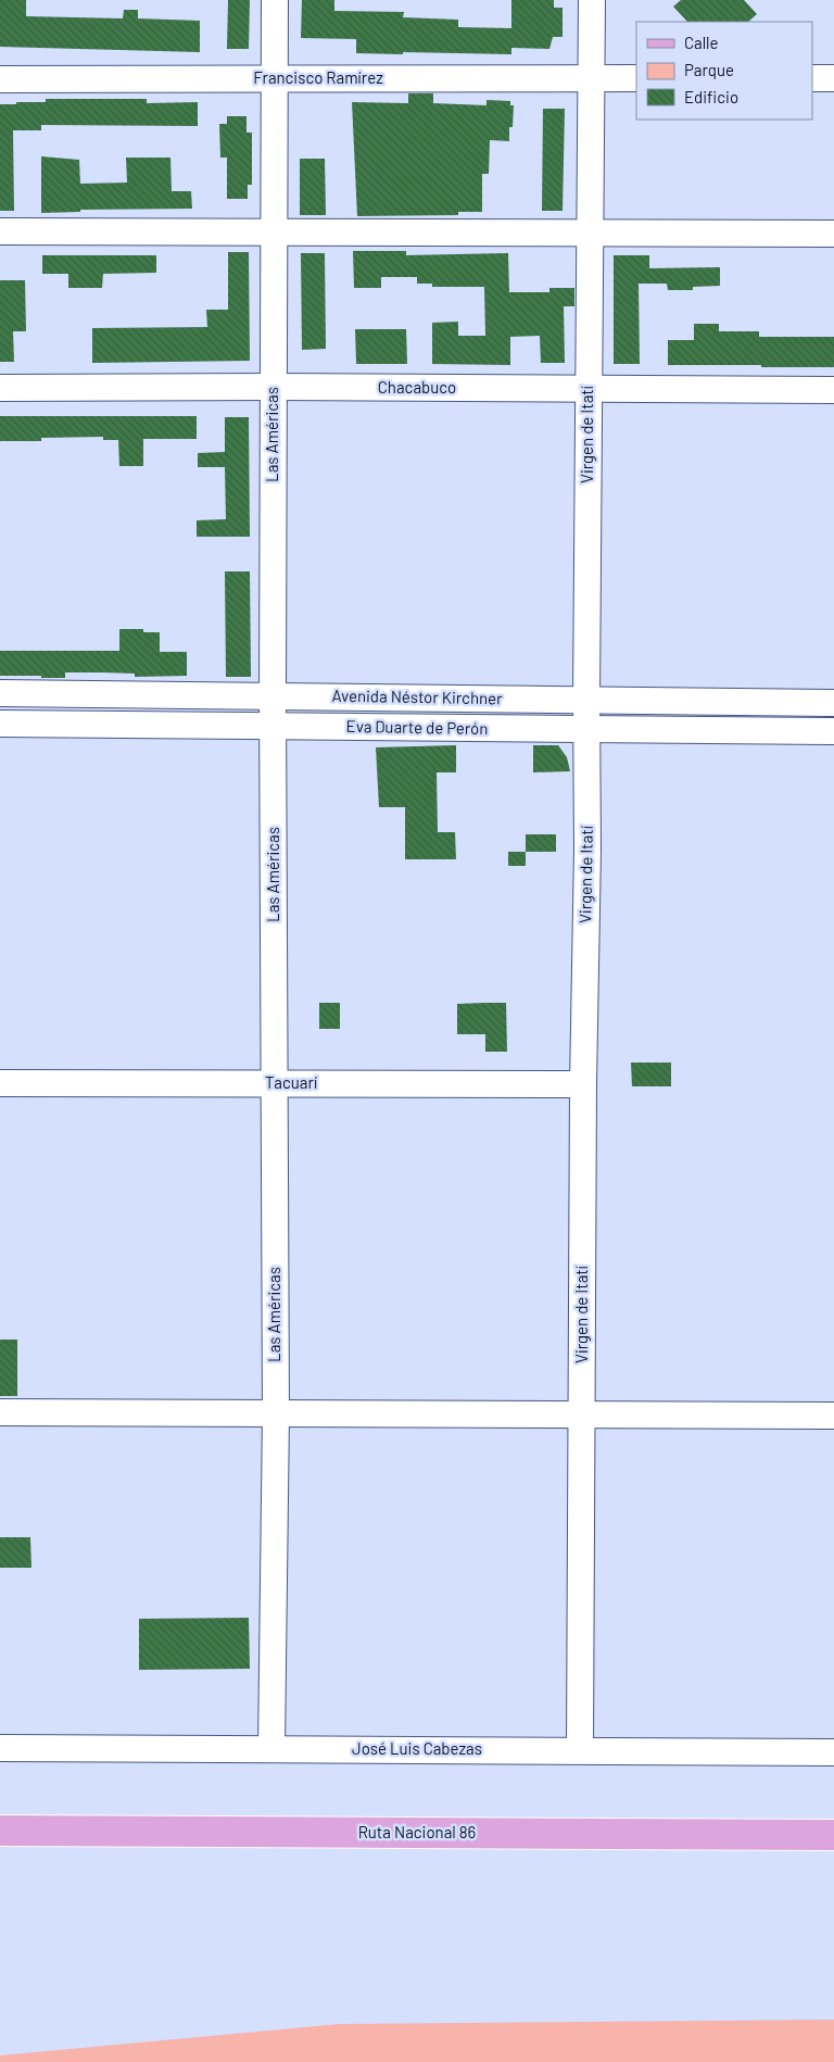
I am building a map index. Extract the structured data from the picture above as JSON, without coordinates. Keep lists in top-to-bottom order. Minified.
{"streets":{"main road":["Ruta Nacional 86"],"street":["Francisco Ramírez","Chacabuco","Las Américas","Virgen de Itatí","Avenida Néstor Kirchner","Eva Duarte de Perón","Tacuarí","José Luis Cabezas"]},"crossings":[["Francisco Ramírez","Las Américas"],["Francisco Ramírez","Virgen de Itatí"],["Chacabuco","Las Américas"],["Chacabuco","Virgen de Itatí"],["Las Américas","Avenida Néstor Kirchner"],["Las Américas","Eva Duarte de Perón"],["Las Américas","Tacuarí"],["Las Américas","José Luis Cabezas"],["Virgen de Itatí","Avenida Néstor Kirchner"],["Virgen de Itatí","Eva Duarte de Perón"],["Virgen de Itatí","Tacuarí"],["Virgen de Itatí","José Luis Cabezas"]],"legend":["Calle","Parque","Edificio"]}
